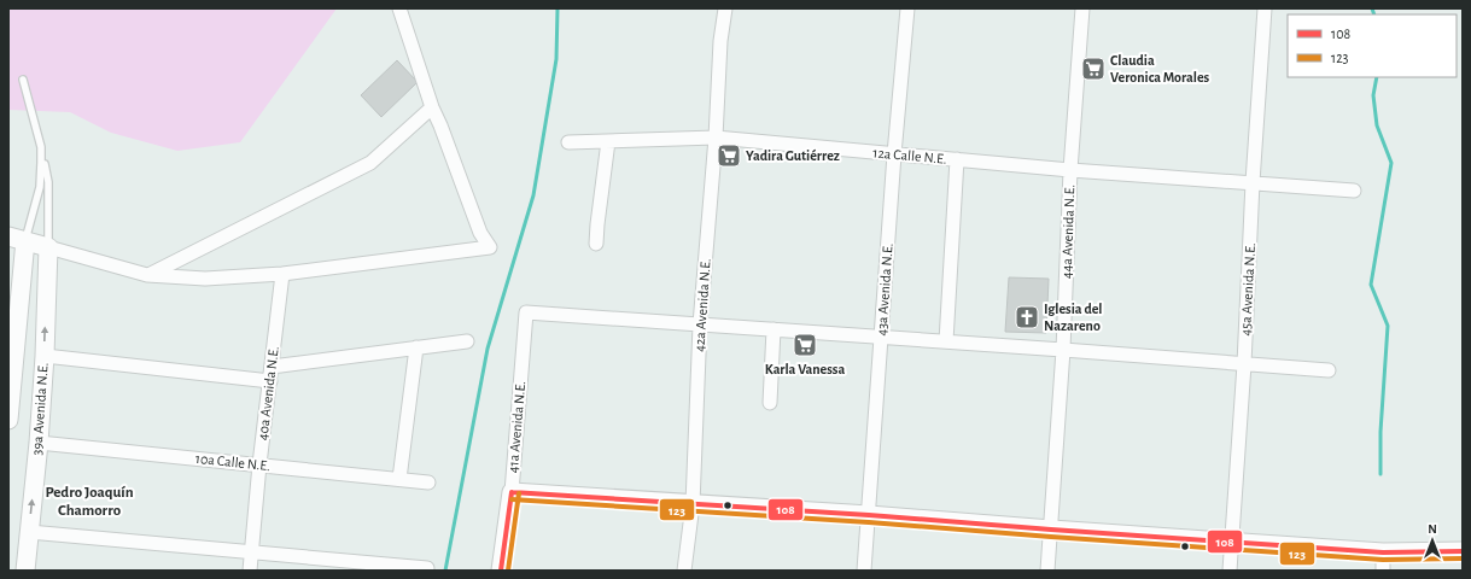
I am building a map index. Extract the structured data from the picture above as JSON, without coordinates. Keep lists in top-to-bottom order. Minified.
{"streets":{"street":["12a Calle N.E.","44a Avenida N.E.","43a Avenida N.E.","45a Avenida N.E.","42a Avenida N.E.","40a Avenida N.E.","39a Avenida N.E.","41a Avenida N.E.","10a Calle N.E."]},"crossings":[["12a Calle N.E.","44a Avenida N.E."],["12a Calle N.E.","43a Avenida N.E."],["12a Calle N.E.","45a Avenida N.E."],["12a Calle N.E.","42a Avenida N.E."],["42a Avenida N.E.","41a Avenida N.E."],["40a Avenida N.E.","10a Calle N.E."],["39a Avenida N.E.","10a Calle N.E."]],"districts":["Pedro Joaquín Chamorro"],"places":{"supermarket":["Claudia Veronica Morales","Yadira Gutiérrez","Karla Vanessa"],"church":["Iglesia del Nazareno"]},"lines":["transit line 108","transit line 123"],"legend":["108","123"],"north":"top"}
